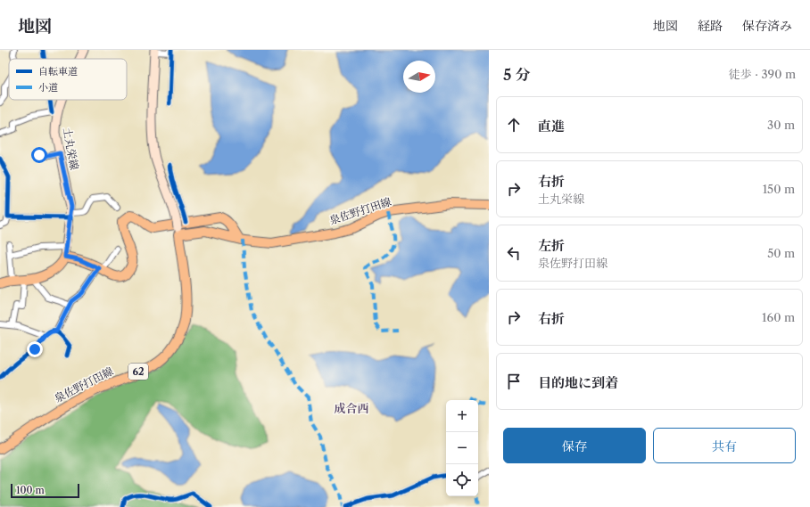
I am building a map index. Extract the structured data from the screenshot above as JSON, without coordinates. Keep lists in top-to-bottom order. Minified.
{"streets":{"main road":["土丸栄線","泉佐野打田線","62"]},"crossings":[["土丸栄線","泉佐野打田線"]],"districts":["成合西"],"legend":["自転車道","小道"],"scale_bar":"100 m","north":"right","page":{"header":"地図","nav":["地図","経路","保存済み"],"heading":["5 分","徒歩 · 390 m"],"list":[["直進","30 m"],["右折","土丸栄線","150 m"],["左折","泉佐野打田線","50 m"],["右折","160 m"],"目的地に到着"],"map_buttons":["+","−"],"buttons":["保存","共有"],"scale":"100 m"}}
